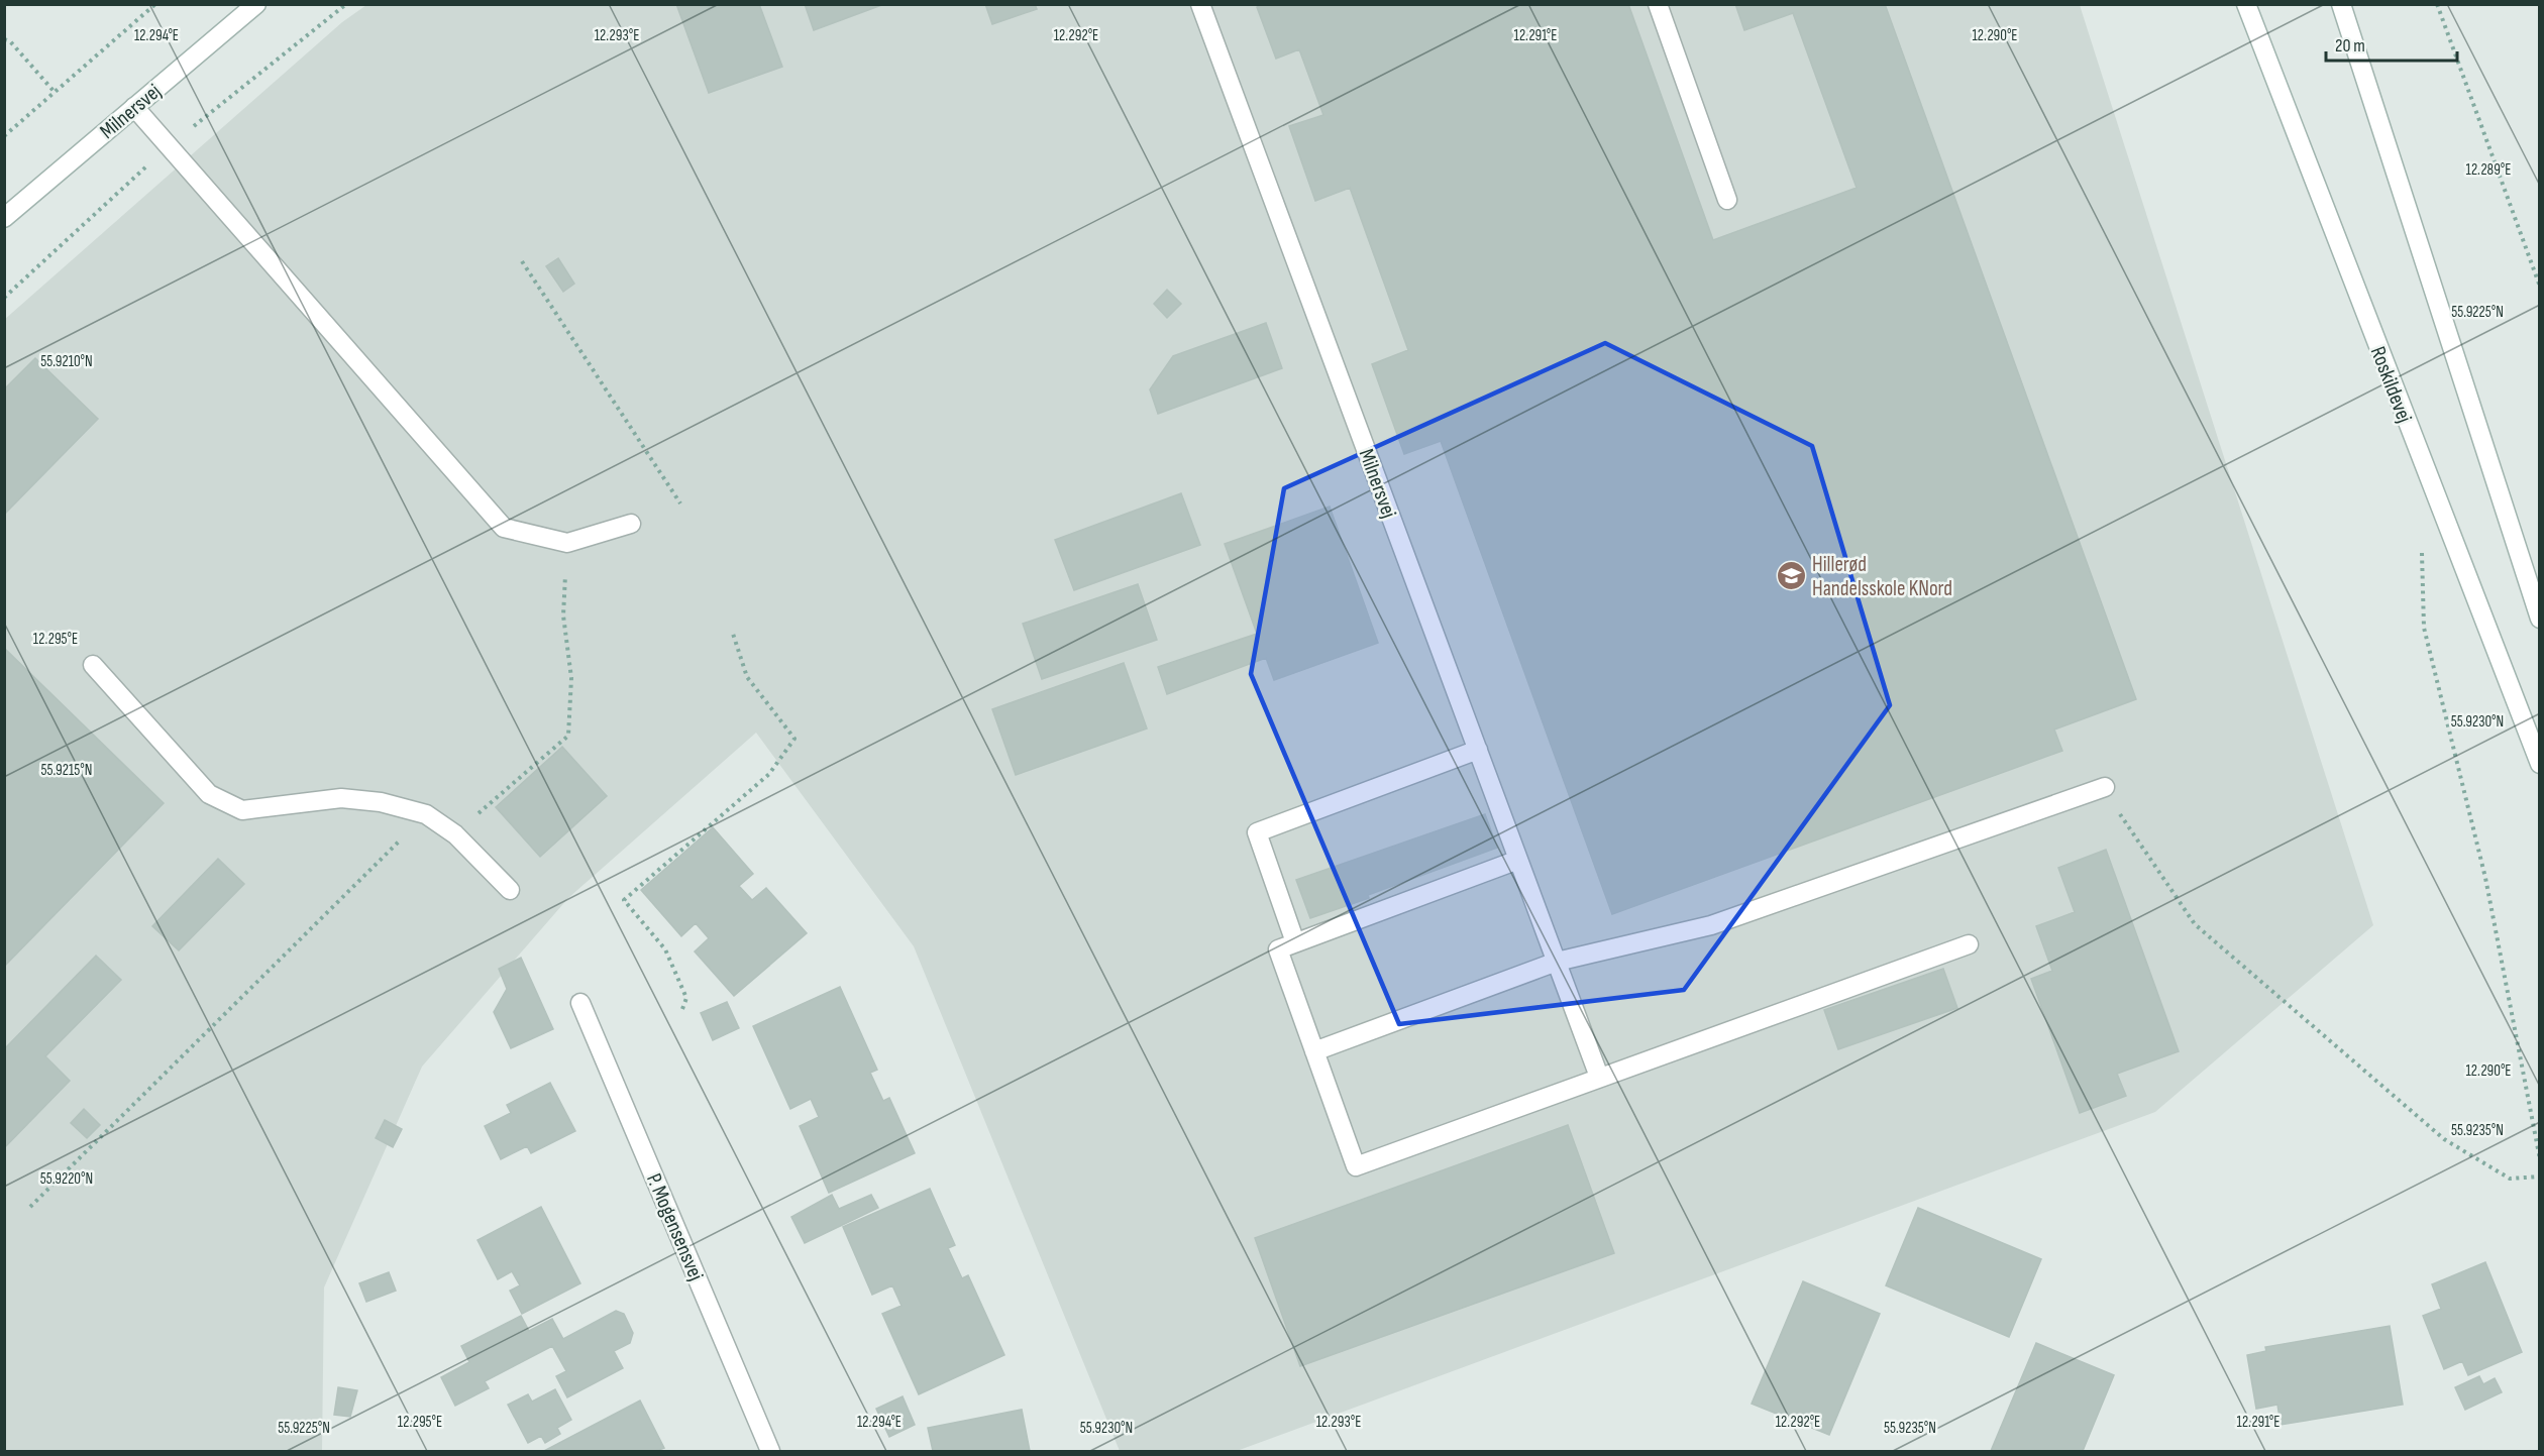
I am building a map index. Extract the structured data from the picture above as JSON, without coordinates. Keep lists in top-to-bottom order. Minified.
{"streets":{"street":["Milnersvej","Roskildevej","P. Mogensensvej"]},"places":{"school or university":["Hillerød Handelsskole KNord"]},"scale_bar":"20 m","coordinates":["12.294°E","12.293°E","12.292°E","12.291°E","12.290°E","12.289°E","55.9225°N","55.9210°N","12.295°E","55.9230°N","55.9215°N","55.9235°N","55.9220°N"]}
